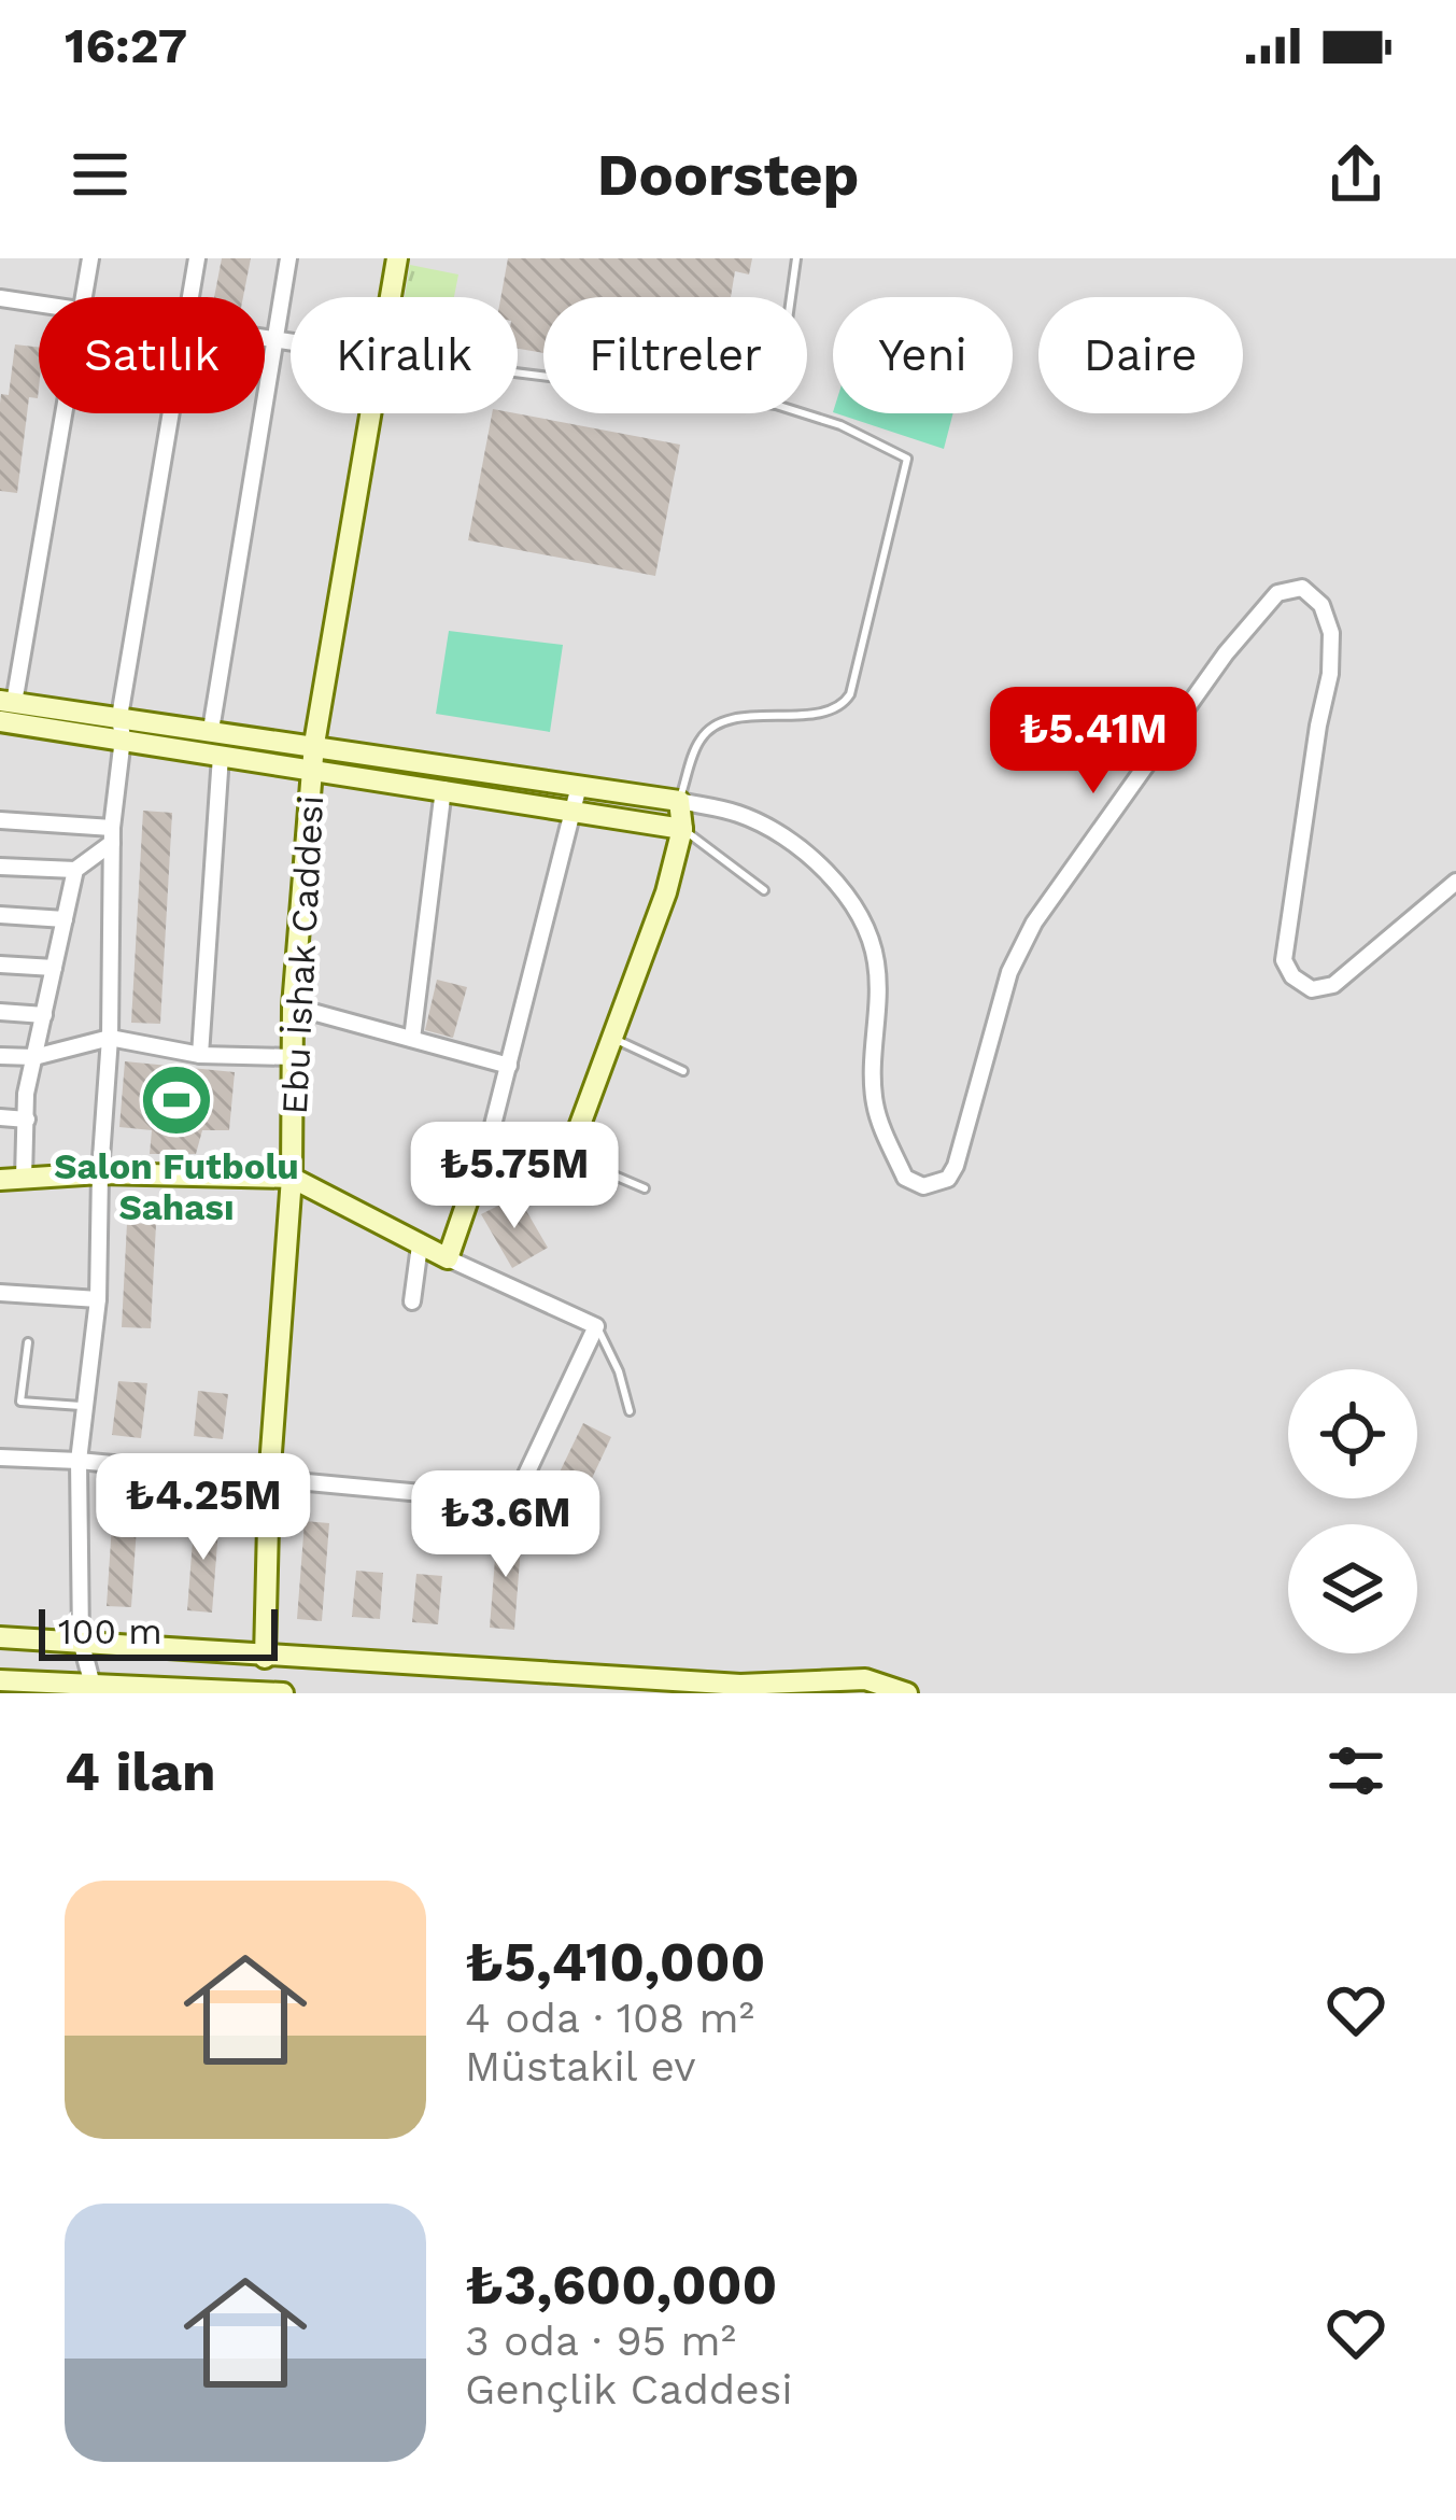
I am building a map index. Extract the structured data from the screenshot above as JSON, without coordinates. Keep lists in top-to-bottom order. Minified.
{"streets":{"street":["Ebu İshak Caddesi"]},"places":{"sports":["Salon Futbolu Sahası"]},"scale_bar":"100 m","page":{"status":"16:27","header":"Doorstep","chip":["Satılık","Kiralık","Filtreler","Yeni","Daire"],"price":["₺5.41M","₺5.75M","₺4.25M","₺3.6M"],"scale":"100 m","heading":"4 ilan","list":[{"name":"₺5,410,000","note":"4 oda · 108 m² · Müstakil ev"},{"name":"₺3,600,000","note":"3 oda · 95 m² · Gençlik Caddesi"}]}}
